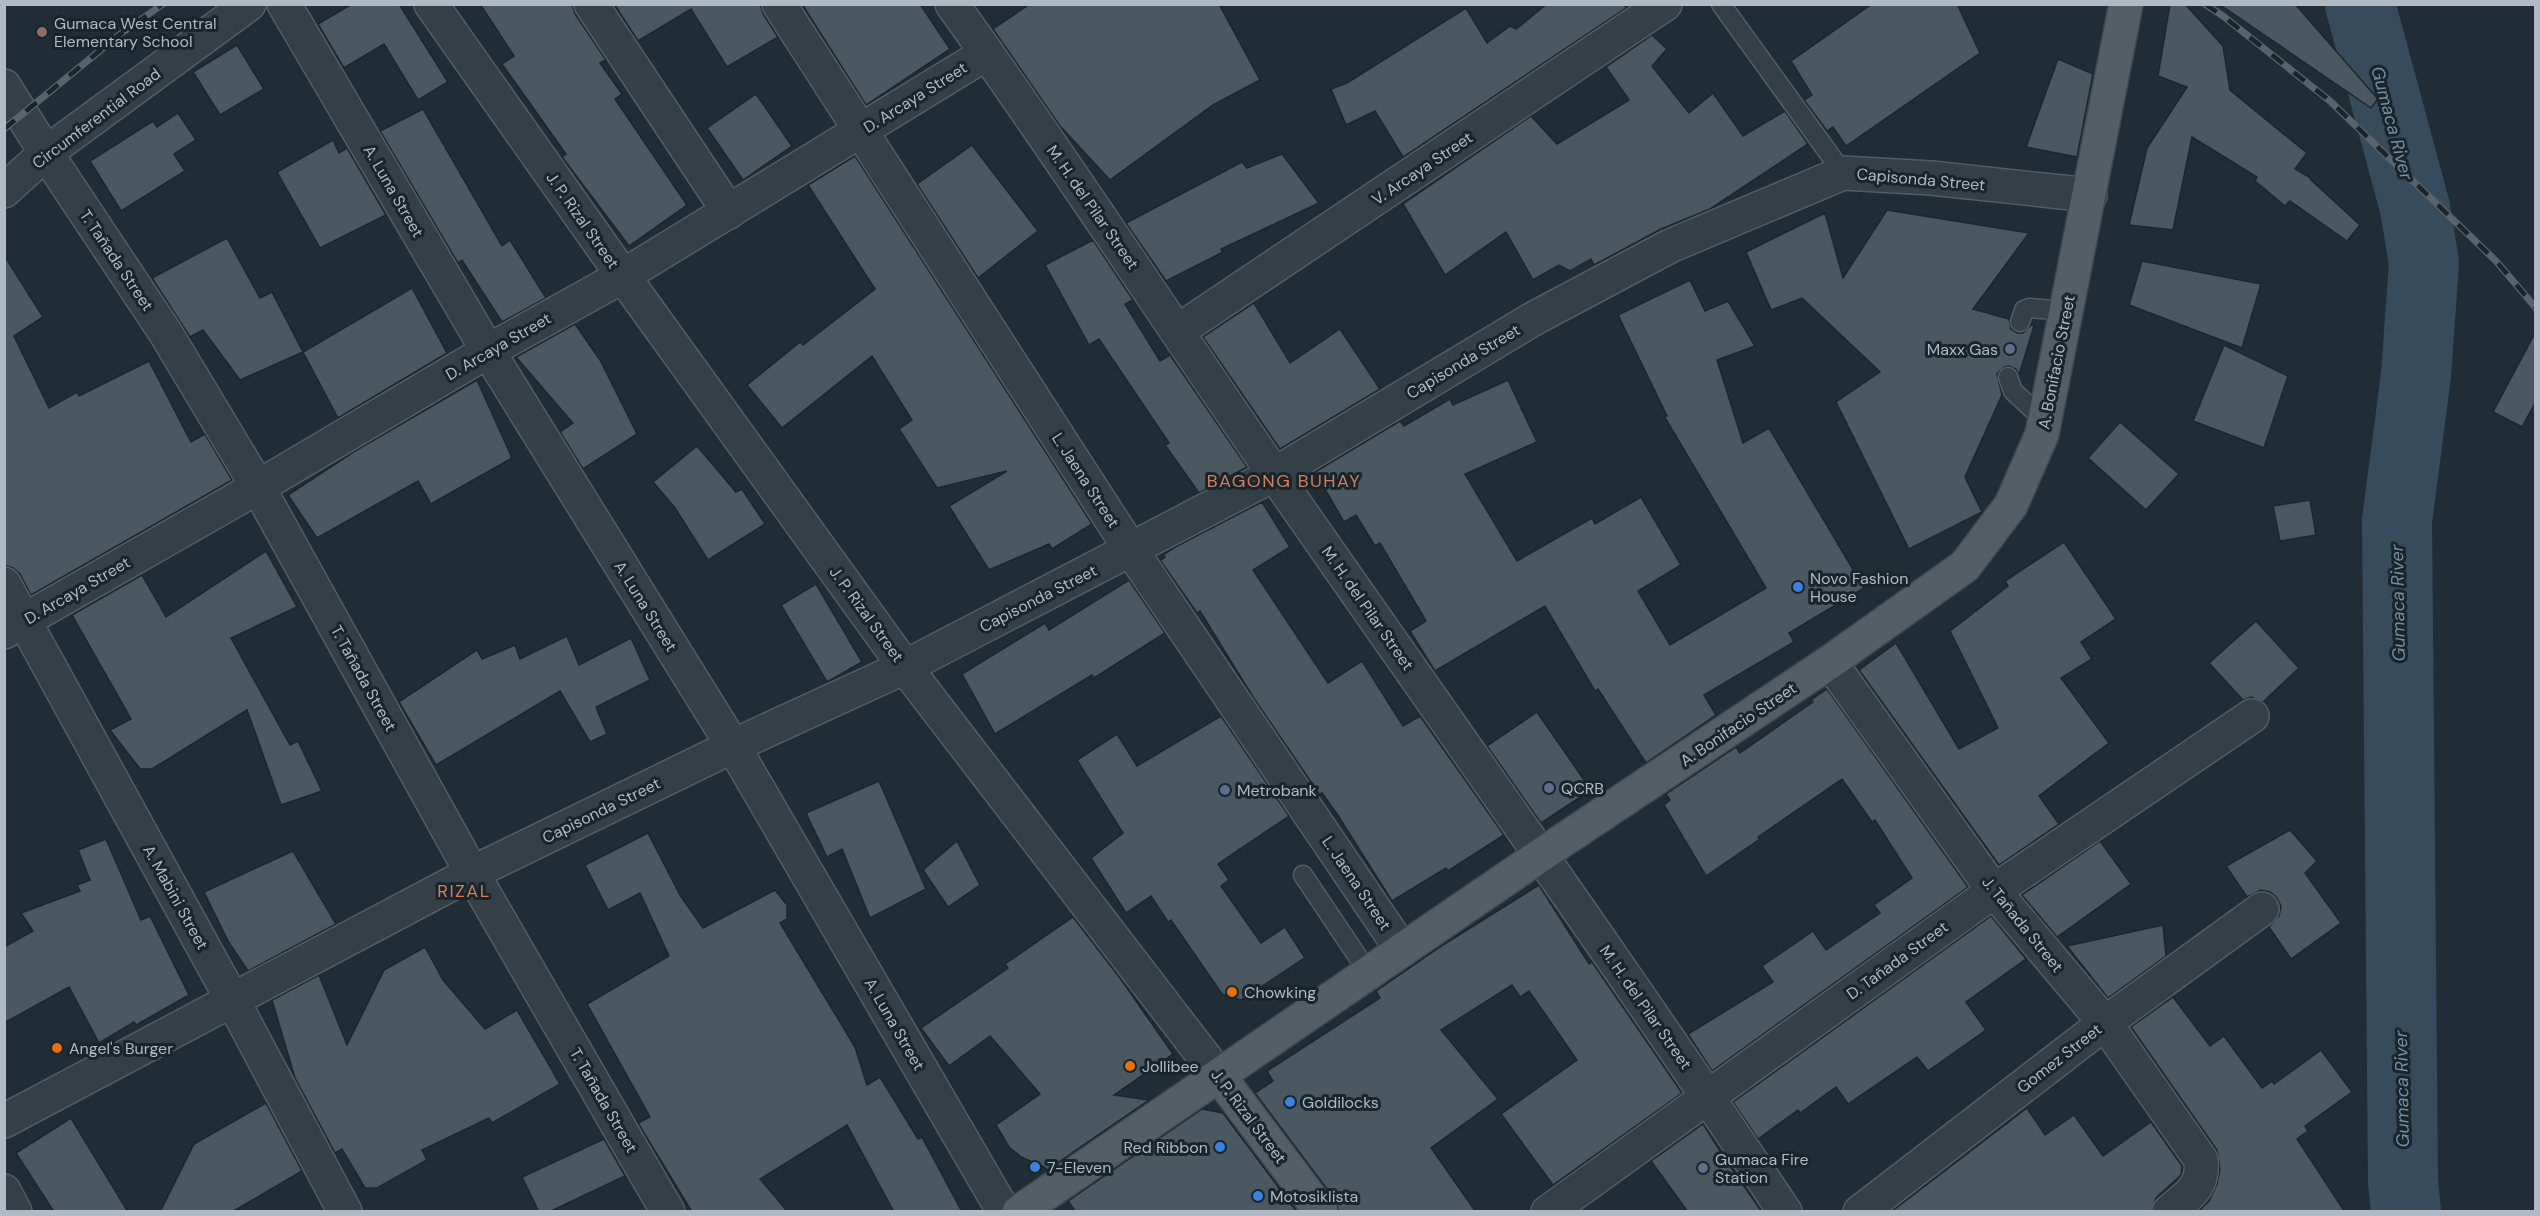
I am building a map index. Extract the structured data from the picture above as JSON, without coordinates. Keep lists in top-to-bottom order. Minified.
{"streets":{"main road":["J. P. Rizal Street","A. Bonifacio Street"],"street":["D. Arcaya Street","Circumferential Road","V. Arcaya Street","Capisonda Street","A. Luna Street","M. H. del Pilar Street","T. Tañada Street","L. Jaena Street","A. Mabini Street","J. Tañada Street","D. Tañada Street","Gomez Street"]},"crossings":[["D. Arcaya Street","A. Luna Street"],["D. Arcaya Street","M. H. del Pilar Street"],["D. Arcaya Street","J. P. Rizal Street"],["D. Arcaya Street","T. Tañada Street"],["D. Arcaya Street","L. Jaena Street"],["D. Arcaya Street","A. Mabini Street"],["Circumferential Road","T. Tañada Street"],["V. Arcaya Street","M. H. del Pilar Street"],["Capisonda Street","A. Luna Street"],["Capisonda Street","M. H. del Pilar Street"],["Capisonda Street","J. P. Rizal Street"],["Capisonda Street","T. Tañada Street"],["Capisonda Street","A. Bonifacio Street"],["Capisonda Street","L. Jaena Street"],["Capisonda Street","A. Mabini Street"],["M. H. del Pilar Street","A. Bonifacio Street"],["M. H. del Pilar Street","D. Tañada Street"],["J. P. Rizal Street","A. Bonifacio Street"],["A. Bonifacio Street","L. Jaena Street"],["A. Bonifacio Street","J. Tañada Street"],["J. Tañada Street","D. Tañada Street"],["J. Tañada Street","Gomez Street"]],"districts":["BAGONG BUHAY","RIZAL"],"water":["Gumaca River"],"places":["Gumaca West Central Elementary School","Maxx Gas","Novo Fashion House","QCRB","Metrobank","Chowking","Angel's Burger","Jollibee","Goldilocks","Red Ribbon","7-Eleven","Gumaca Fire Station","Motosiklista"]}
